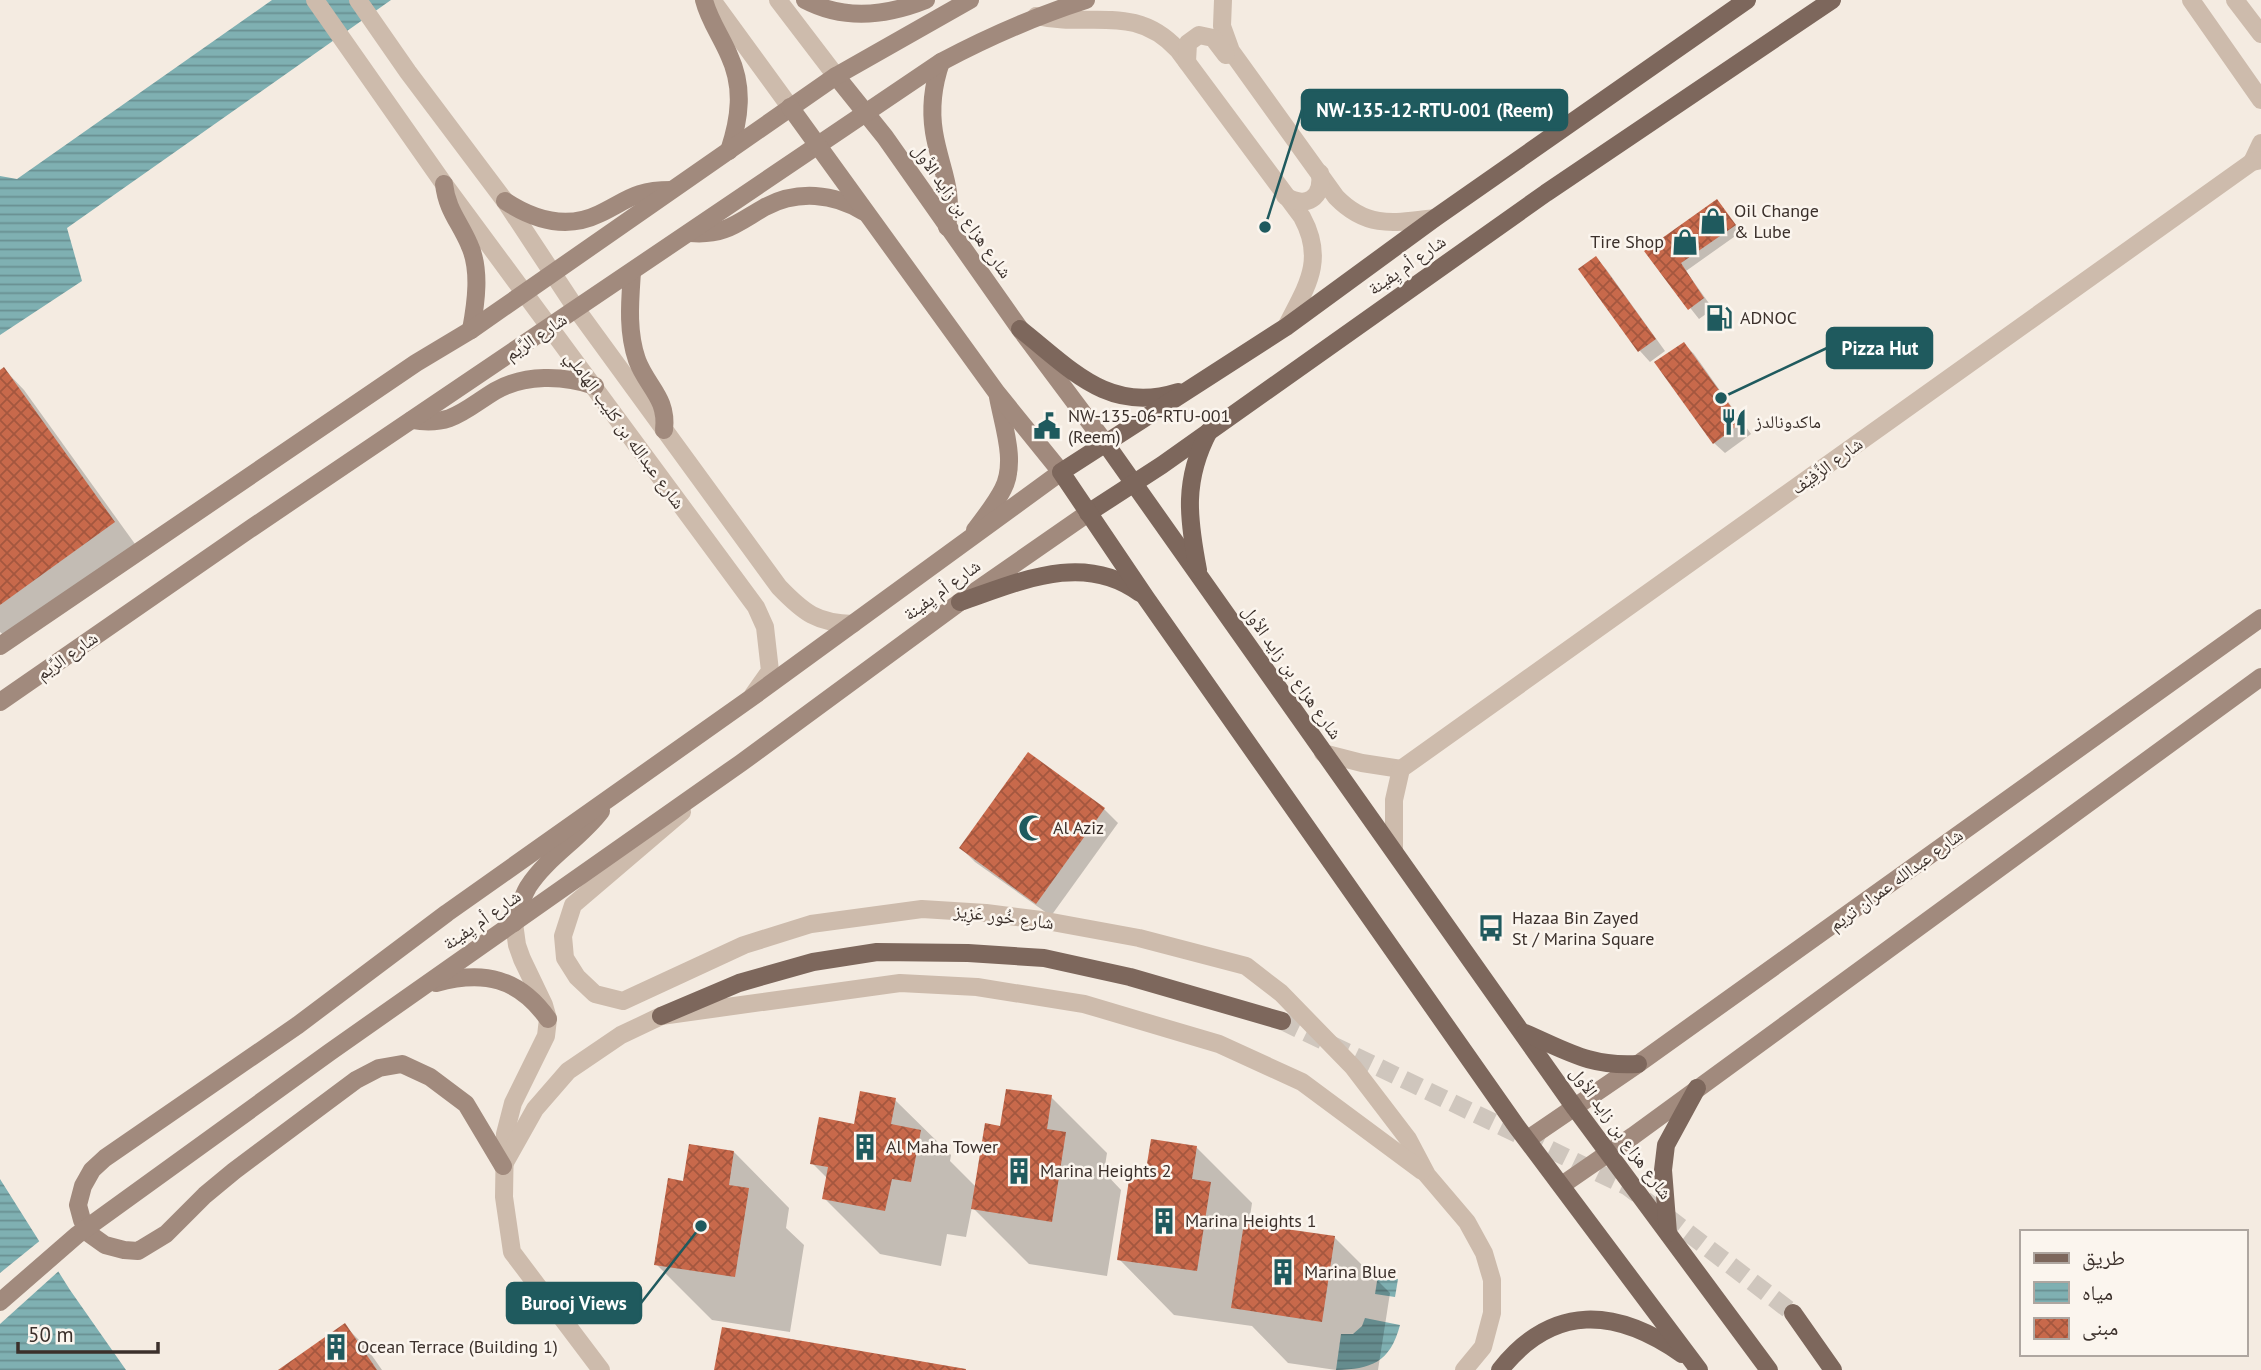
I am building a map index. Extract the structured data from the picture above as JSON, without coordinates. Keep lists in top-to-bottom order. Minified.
{"streets":{"main road":["شارع هزاع بن زايد الأول","شارع أم يِفينة","شارع الرِّيم","شارع عبدالله عمران تريم"],"street":["شارع عبدالله بن كليب الهاملي","شارع الزَّفِيْف","شارع خُور عَزِيز"]},"crossings":[["شارع هزاع بن زايد الأول","شارع أم يِفينة"],["شارع هزاع بن زايد الأول","شارع الرِّيم"],["شارع هزاع بن زايد الأول","شارع عبدالله عمران تريم"],["شارع أم يِفينة","شارع عبدالله بن كليب الهاملي"],["شارع أم يِفينة","شارع خُور عَزِيز"],["شارع الرِّيم","شارع عبدالله بن كليب الهاملي"]],"places":{"shop":["Oil Change & Lube","Tire Shop"],"other":["NW-135-12-RTU-001 (Reem)","Pizza Hut","Burooj Views"],"fuel station":["ADNOC"],"restaurant":["ماكدونالدز"],"public building":["NW-135-06-RTU-001 (Reem)"],"mosque":["Al Aziz"],"bus stop":["Hazaa Bin Zayed St / Marina Square"],"building":["Al Maha Tower","Marina Heights 2","Marina Heights 1","Marina Blue","Ocean Terrace (Building 1)"]},"legend":["طريق","مياه","مبنى"],"scale_bar":"50 m"}
